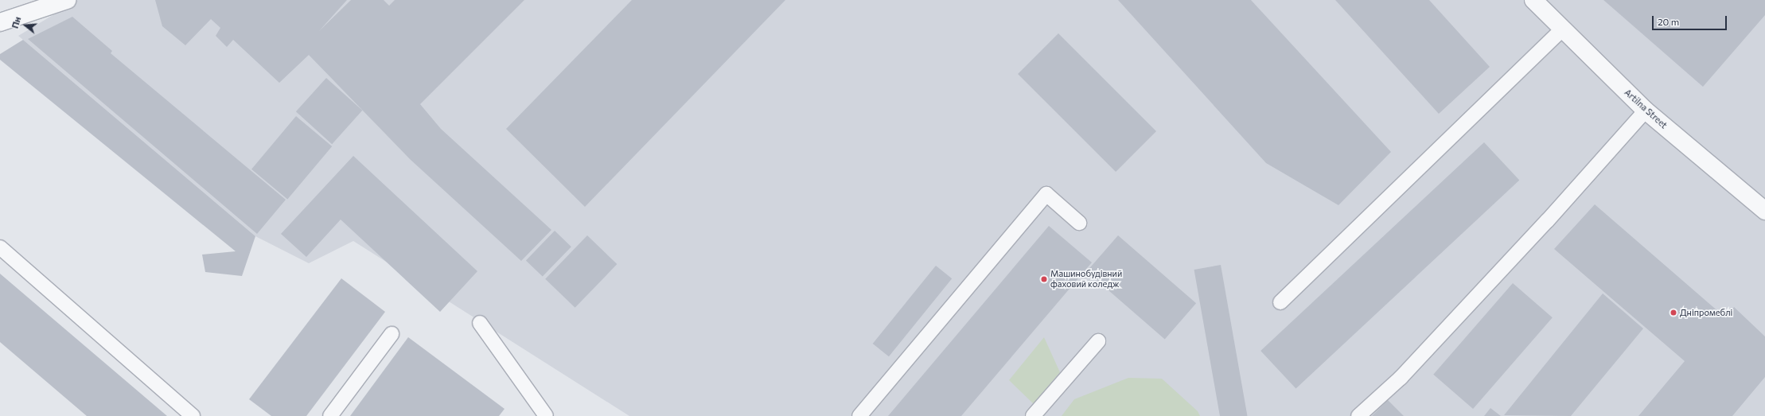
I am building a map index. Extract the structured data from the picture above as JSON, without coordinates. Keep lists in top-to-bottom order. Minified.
{"streets":{"street":["Artilna Street"]},"places":["Машинобудівний фаховий коледж","Дніпромеблі"],"scale_bar":"20 m","north":"left"}
